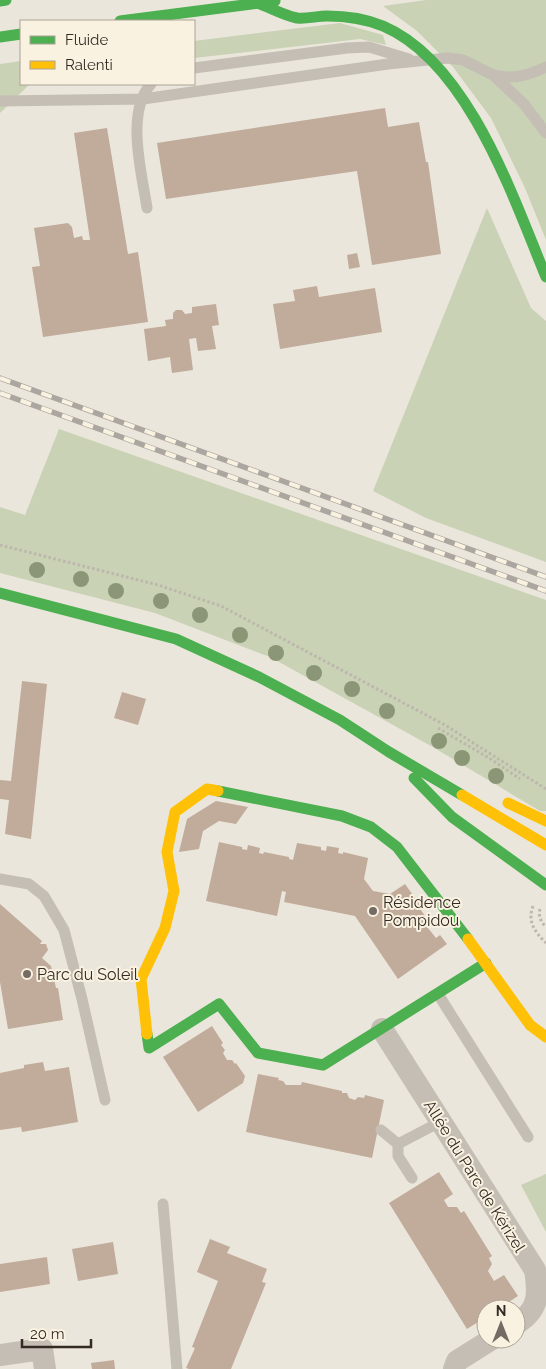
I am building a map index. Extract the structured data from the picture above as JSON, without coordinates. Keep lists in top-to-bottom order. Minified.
{"streets":{"street":["Allée du Parc de Kérizel"]},"places":["Résidence Pompidou","Parc du Soleil"],"legend":["Fluide","Ralenti"],"scale_bar":"20 m","north":"top"}
